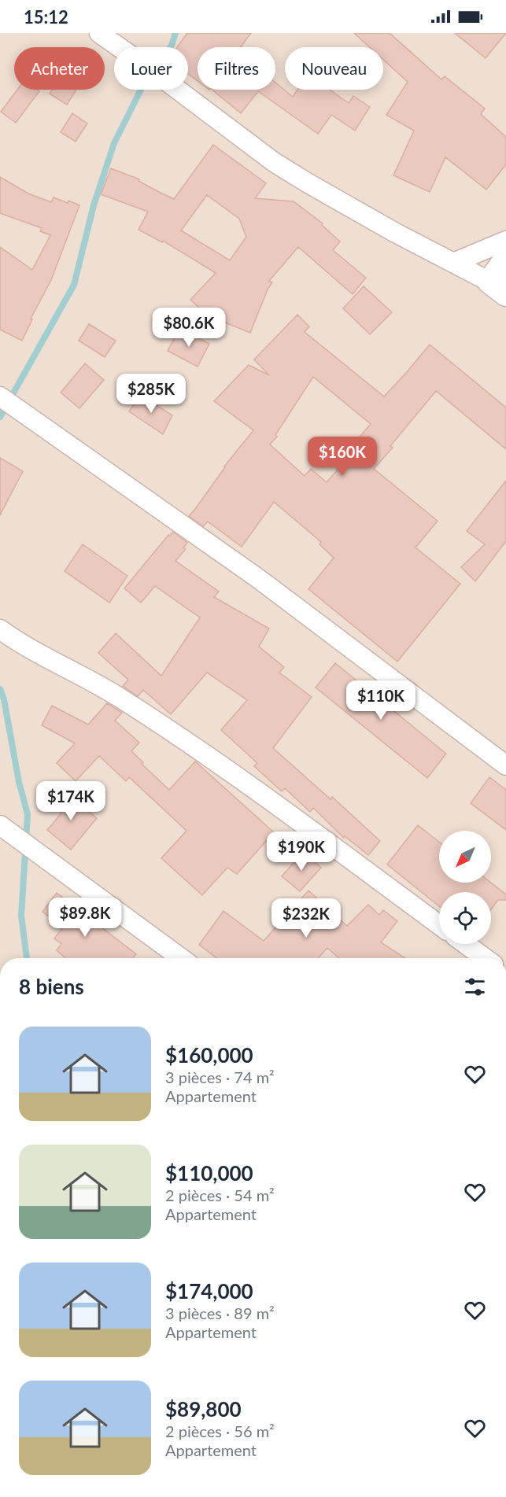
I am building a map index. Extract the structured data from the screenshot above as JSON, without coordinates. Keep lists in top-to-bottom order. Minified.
{"north":"bottom left","page":{"status":"15:12","chip":["Acheter","Louer","Filtres","Nouveau"],"price":["$80.6K","$285K","$160K","$110K","$174K","$190K","$89.8K","$232K"],"heading":"8 biens","list":[{"name":"$160,000","note":"3 pièces · 74 m² · Appartement"},{"name":"$110,000","note":"2 pièces · 54 m² · Appartement"},{"name":"$174,000","note":"3 pièces · 89 m² · Appartement"},{"name":"$89,800","note":"2 pièces · 56 m² · Appartement"}]}}
